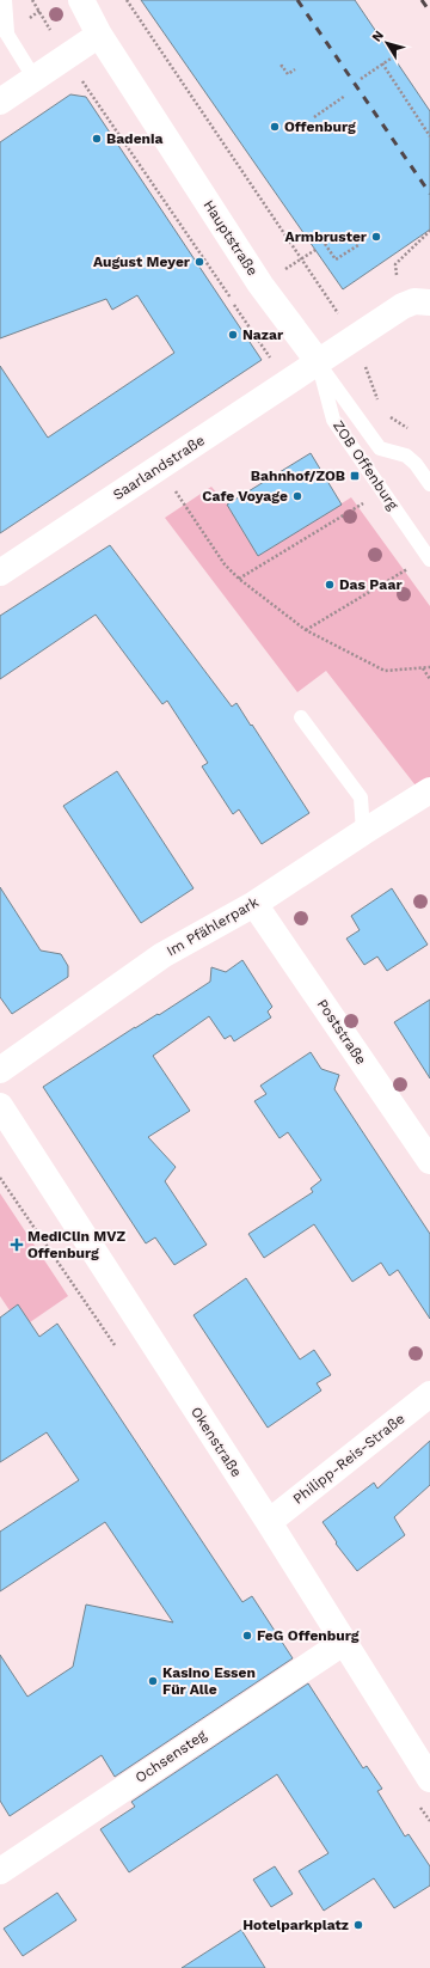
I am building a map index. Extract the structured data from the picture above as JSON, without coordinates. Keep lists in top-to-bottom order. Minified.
{"streets":{"street":["Hauptstraße","Saarlandstraße","Im Pfählerpark","Poststraße","Okenstraße","Philipp-Reis-Straße","Ochsensteg"],"lane":["ZOB Offenburg"]},"crossings":[["Hauptstraße","ZOB Offenburg"],["Hauptstraße","Saarlandstraße"],["ZOB Offenburg","Saarlandstraße"],["Im Pfählerpark","Poststraße"],["Okenstraße","Philipp-Reis-Straße"],["Okenstraße","Ochsensteg"]],"places":{"other":["Offenburg","Badenia","Armbruster","August Meyer","Nazar","Cafe Voyage","Das Paar","FeG Offenburg","Kasino Essen Für Alle","Hotelparkplatz"],"transit":["Bahnhof/ZOB"],"health":["MediClin MVZ Offenburg"]},"north":"top left"}
